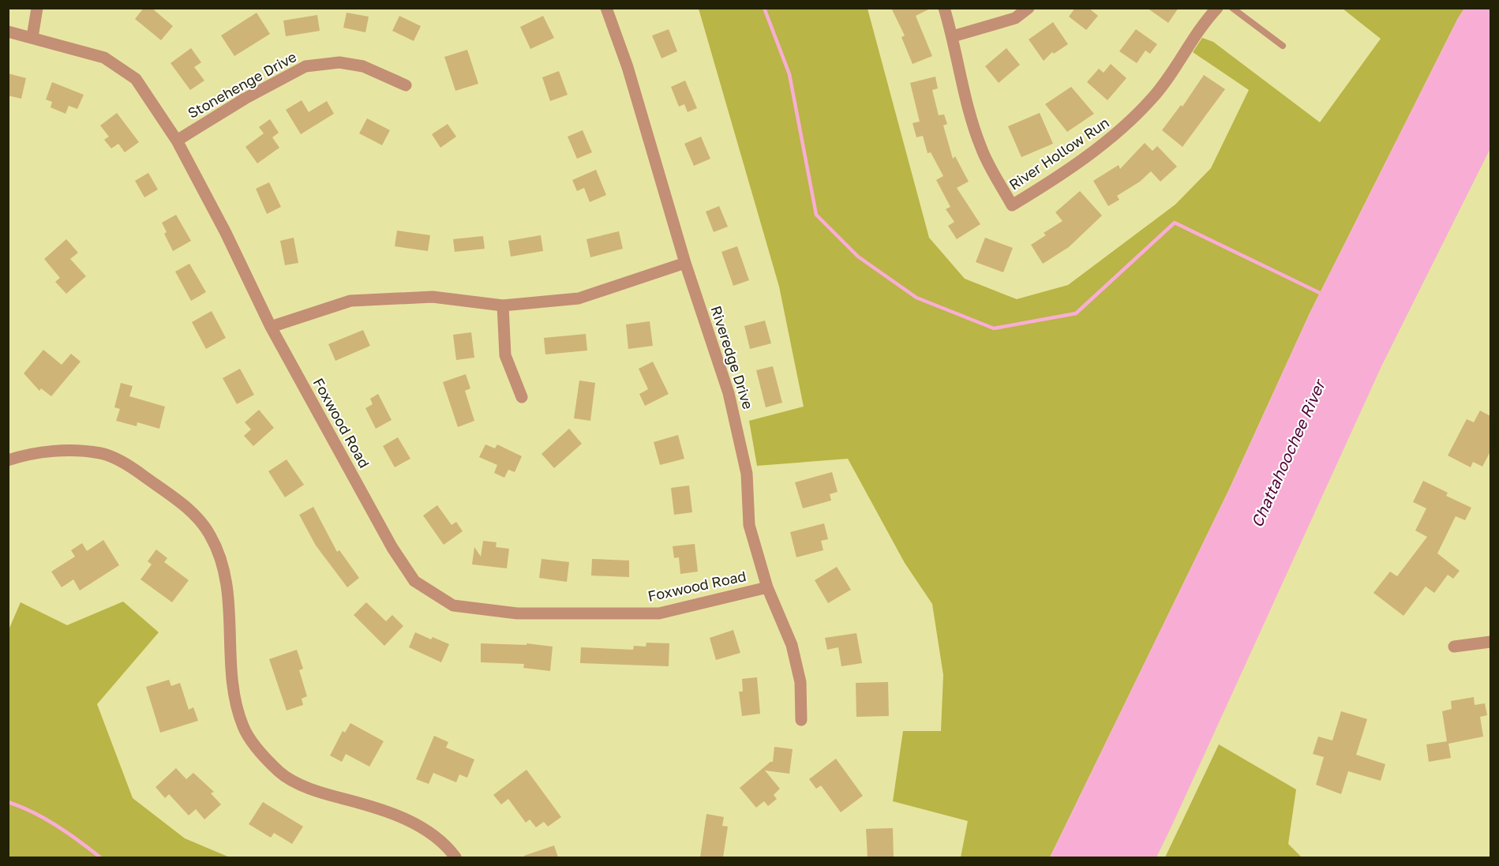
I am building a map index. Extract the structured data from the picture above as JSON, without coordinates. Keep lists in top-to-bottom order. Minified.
{"streets":{"street":["Stonehenge Drive","River Hollow Run","Riveredge Drive","Foxwood Road"]},"crossings":[["Stonehenge Drive","Foxwood Road"],["Riveredge Drive","Foxwood Road"]],"water":["Chattahoochee River"]}
